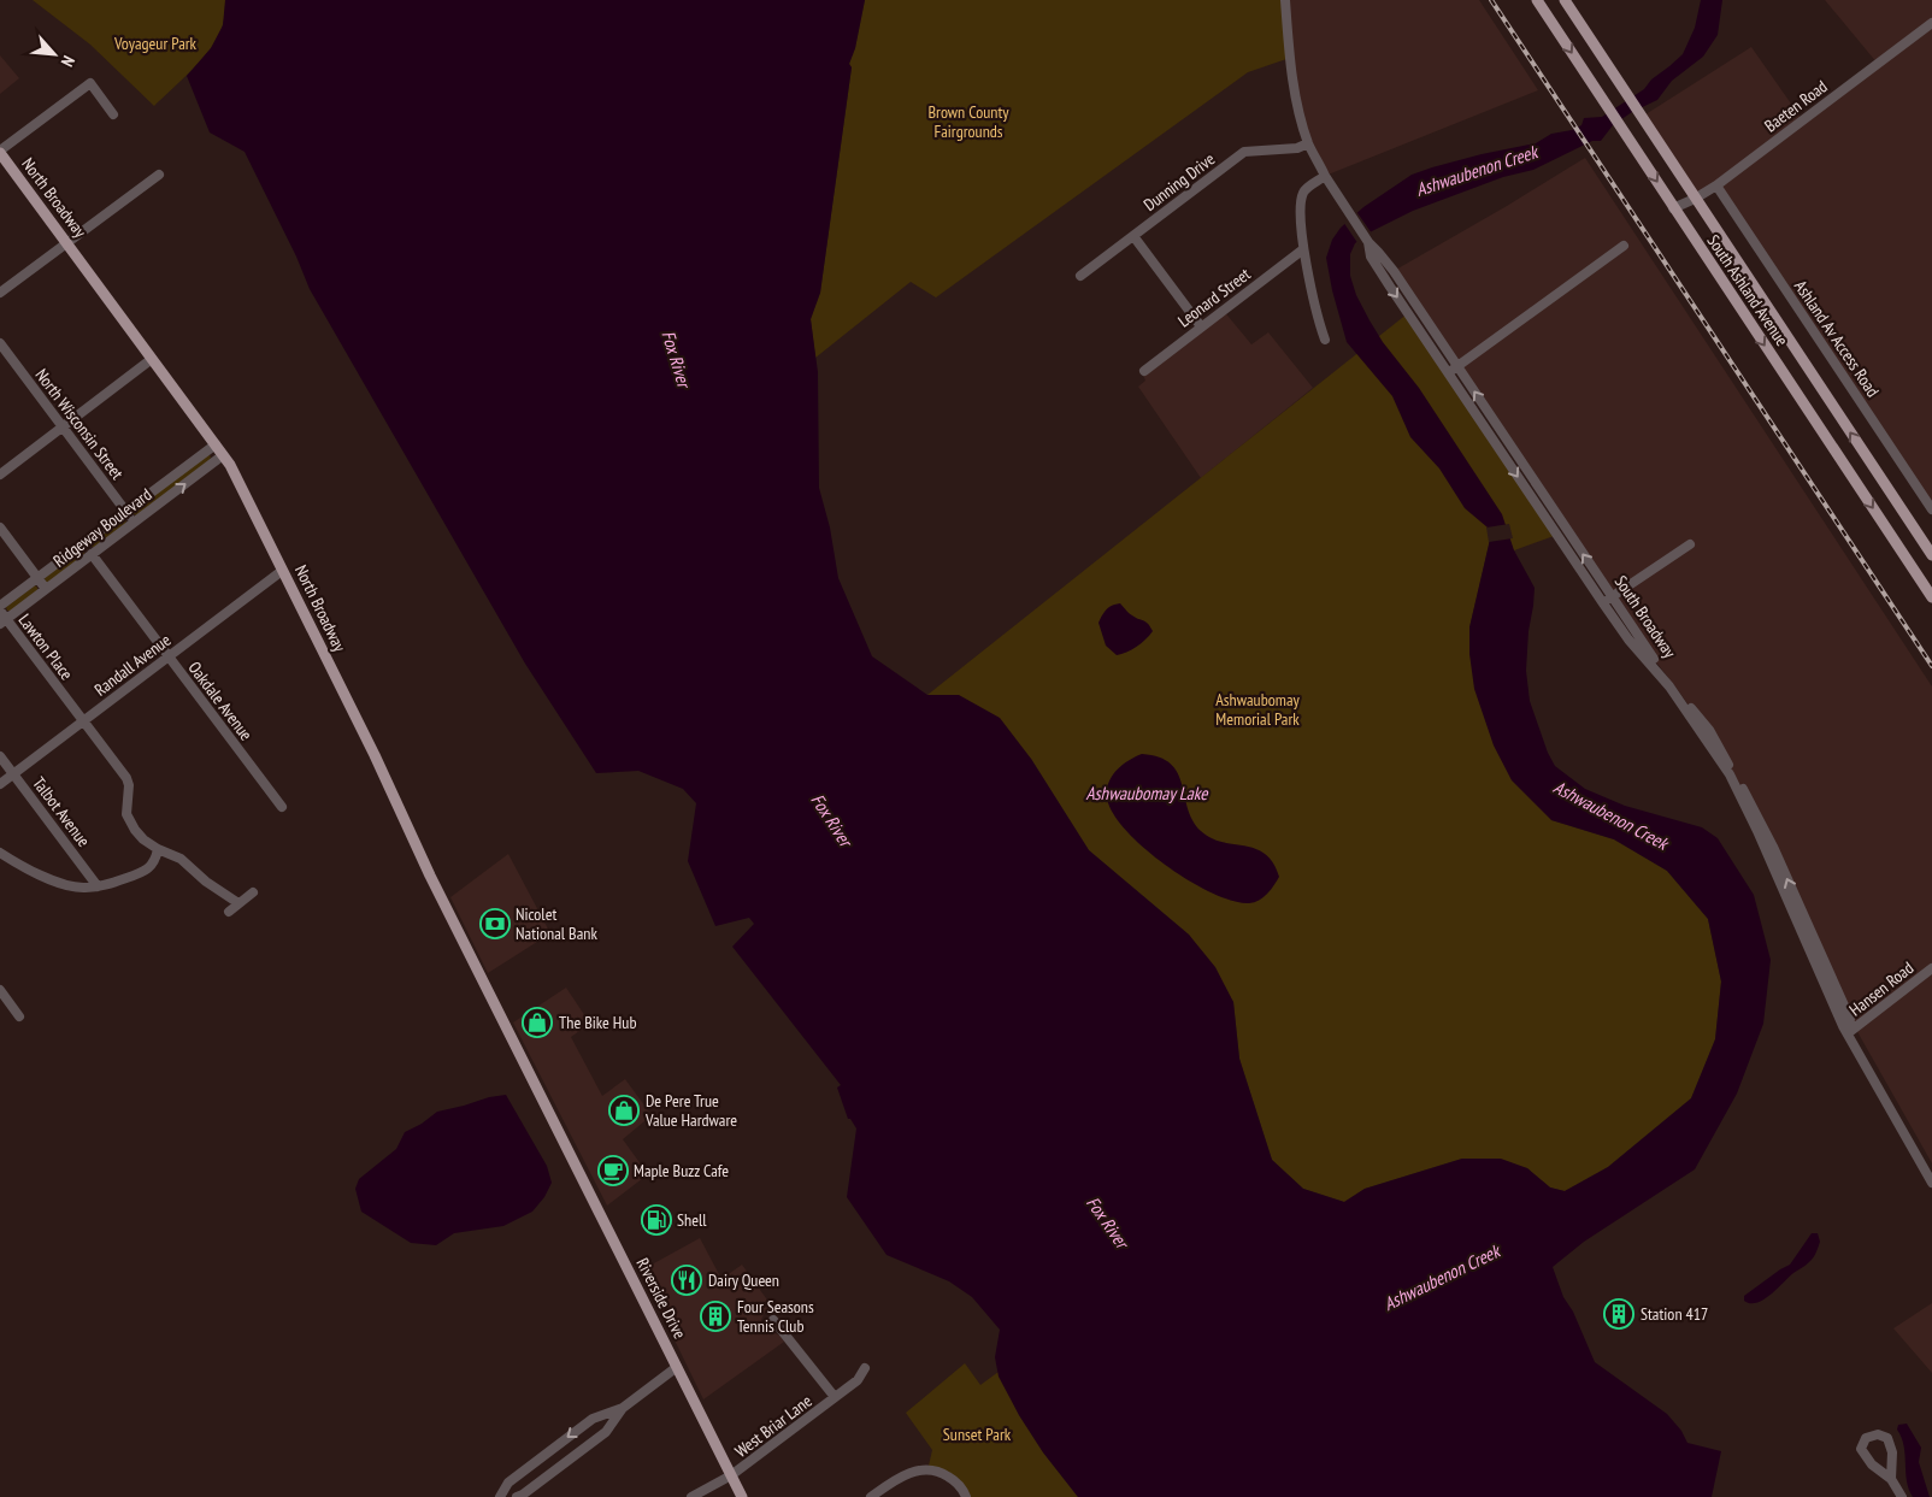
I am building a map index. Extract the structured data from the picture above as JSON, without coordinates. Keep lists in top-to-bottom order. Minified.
{"streets":{"main road":["North Broadway","South Ashland Avenue","Riverside Drive"],"street":["Baeten Road","Dunning Drive","Leonard Street","Ashland Av Access Road","North Wisconsin Street","Ridgeway Boulevard","South Broadway","Lawton Place","Randall Avenue","Oakdale Avenue","Talbot Avenue","Hansen Road","West Briar Lane"]},"crossings":[["Baeten Road","South Ashland Avenue"],["Baeten Road","Ashland Av Access Road"],["Dunning Drive","South Broadway"],["North Broadway","Ridgeway Boulevard"],["North Broadway","Randall Avenue"],["North Broadway","Riverside Drive"],["North Wisconsin Street","Ridgeway Boulevard"],["Ridgeway Boulevard","Lawton Place"],["Ridgeway Boulevard","Oakdale Avenue"],["South Broadway","Hansen Road"],["Lawton Place","Randall Avenue"],["Randall Avenue","Oakdale Avenue"],["Randall Avenue","Talbot Avenue"],["Riverside Drive","West Briar Lane"]],"water":["Ashwaubenon Creek","Fox River","Ashwaubomay Lake"],"parks":["Voyageur Park","Brown County Fairgrounds","Ashwaubomay Memorial Park","Sunset Park"],"places":{"bank":["Nicolet National Bank"],"shop":["The Bike Hub","De Pere True Value Hardware"],"cafe":["Maple Buzz Cafe"],"fuel station":["Shell"],"restaurant":["Dairy Queen"],"building":["Station 417","Four Seasons Tennis Club"]},"north":"bottom right"}
